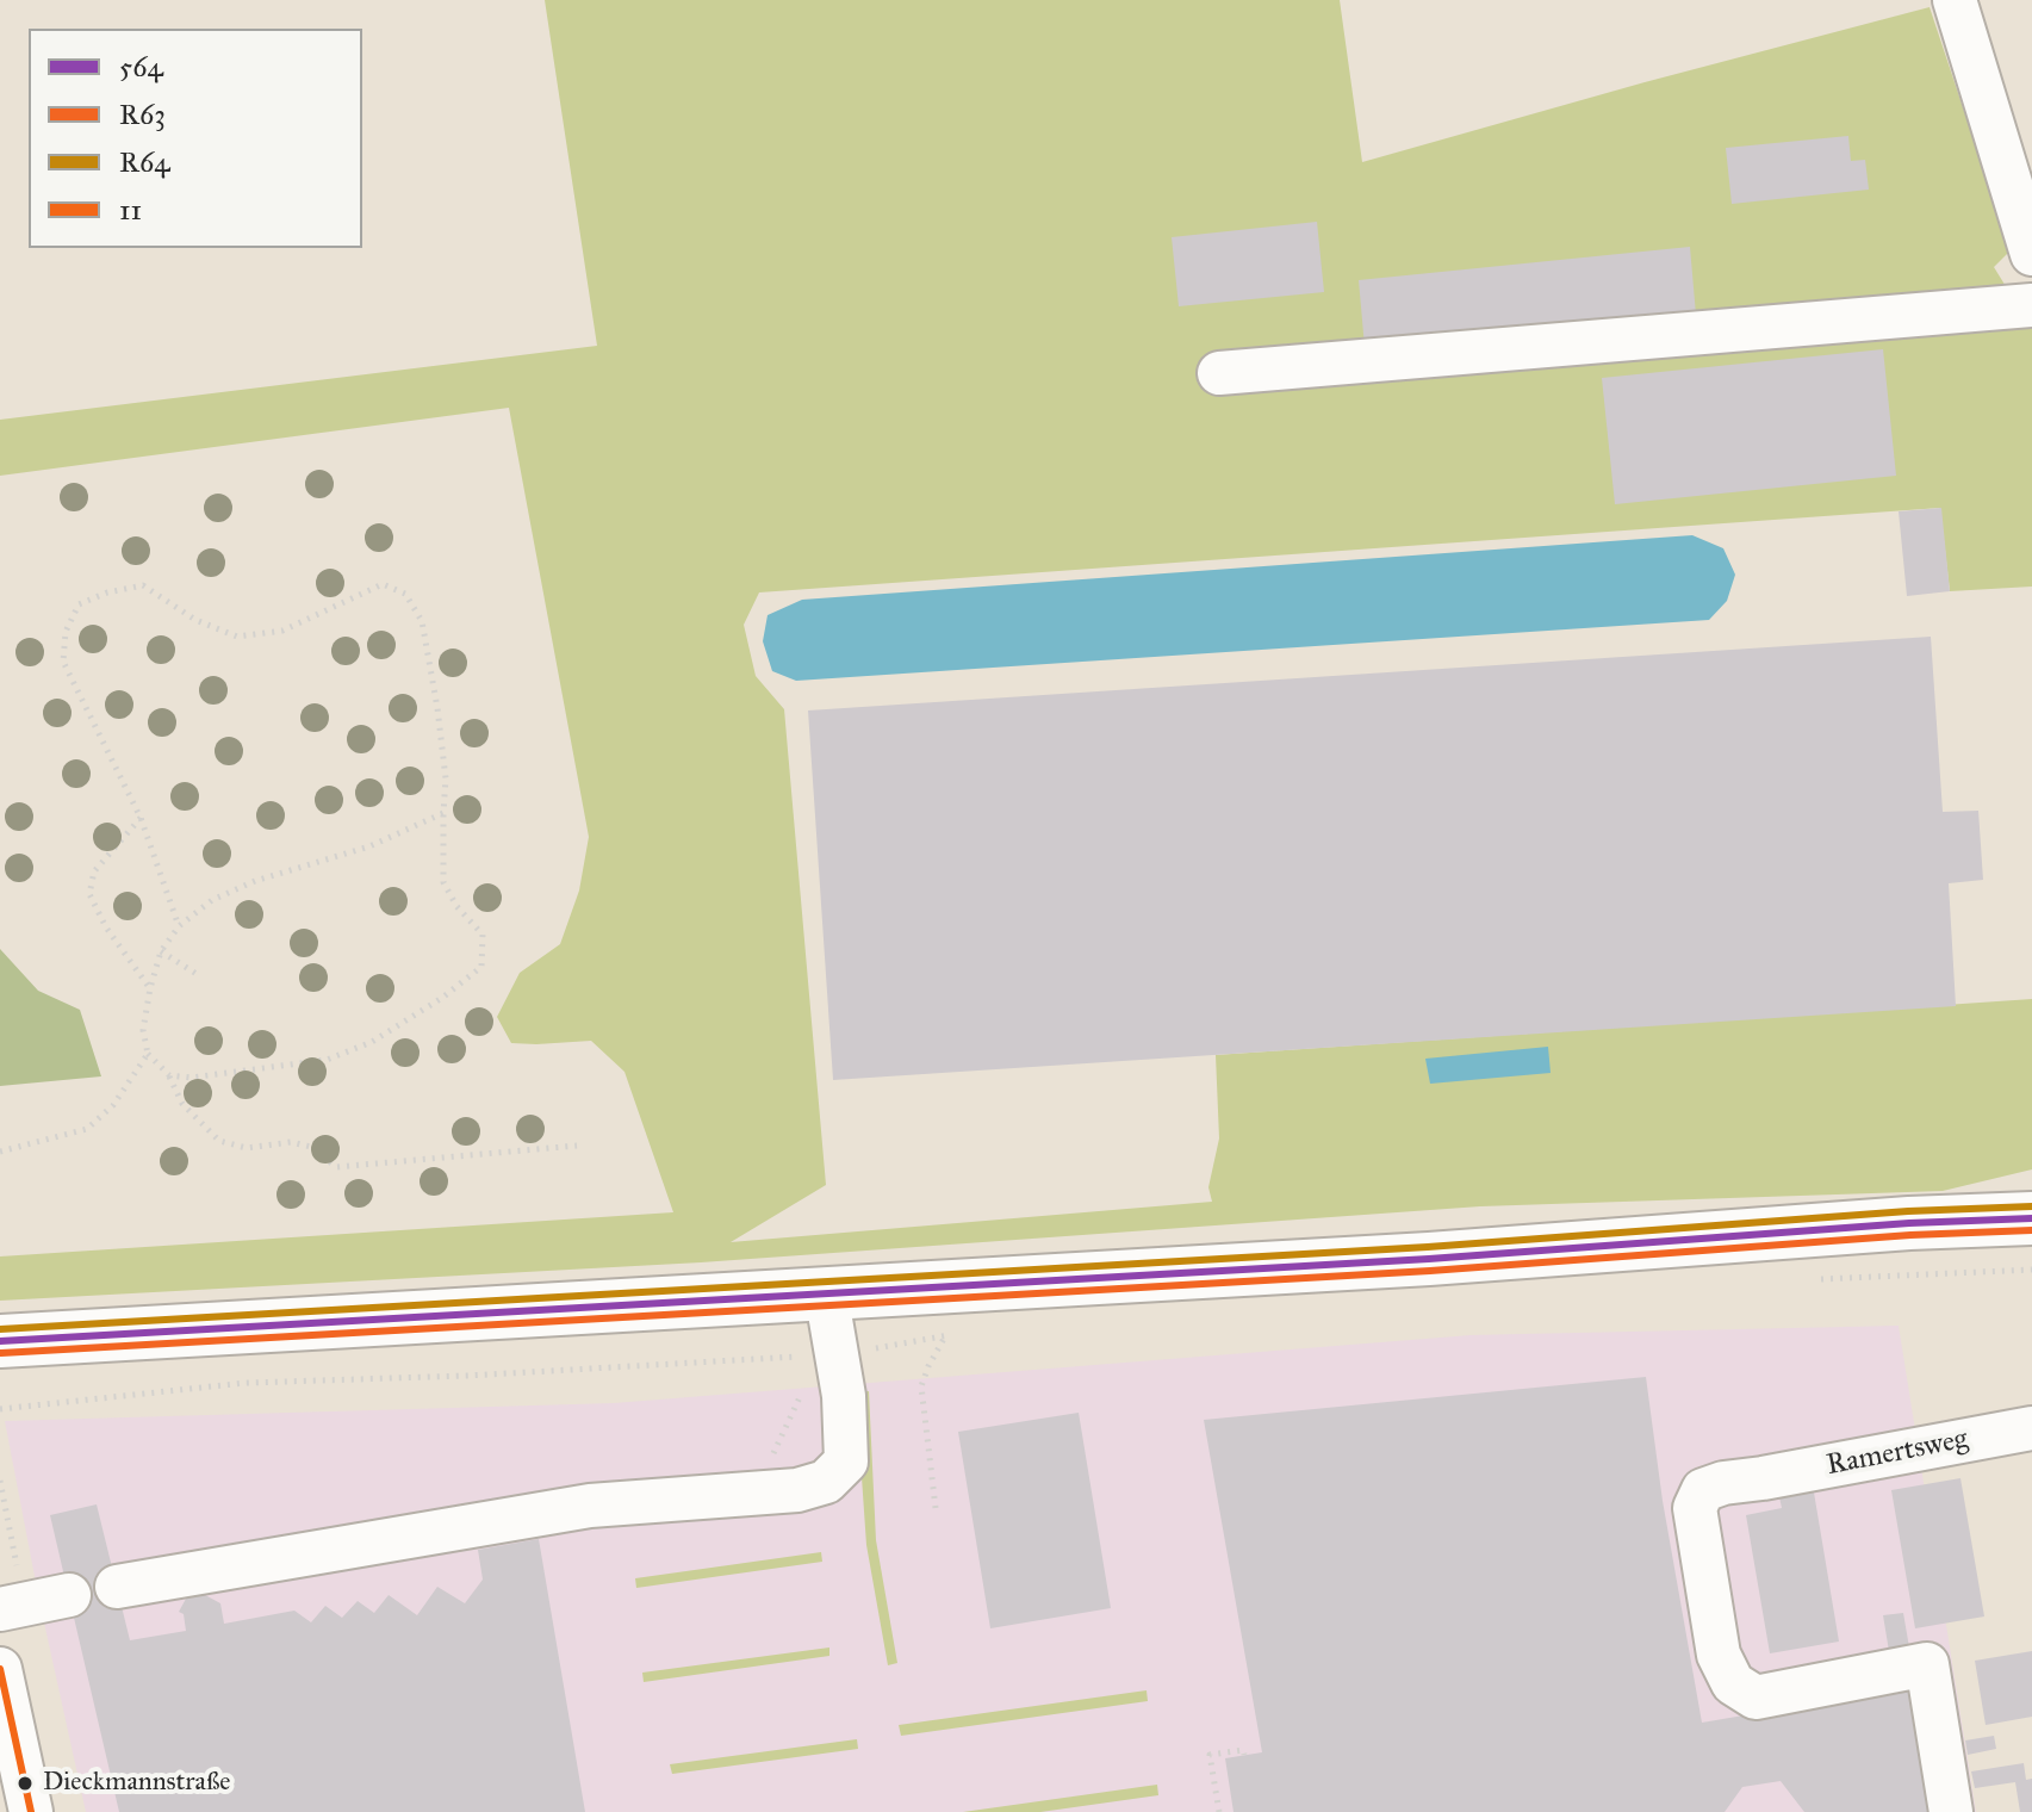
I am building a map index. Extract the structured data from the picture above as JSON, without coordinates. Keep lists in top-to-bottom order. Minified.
{"streets":{"street":["Ramertsweg"]},"places":["Dieckmannstraße"],"lines":["transit line R64","transit line 564","transit line R63","transit line 11"],"legend":["564","R63","R64","11"]}
